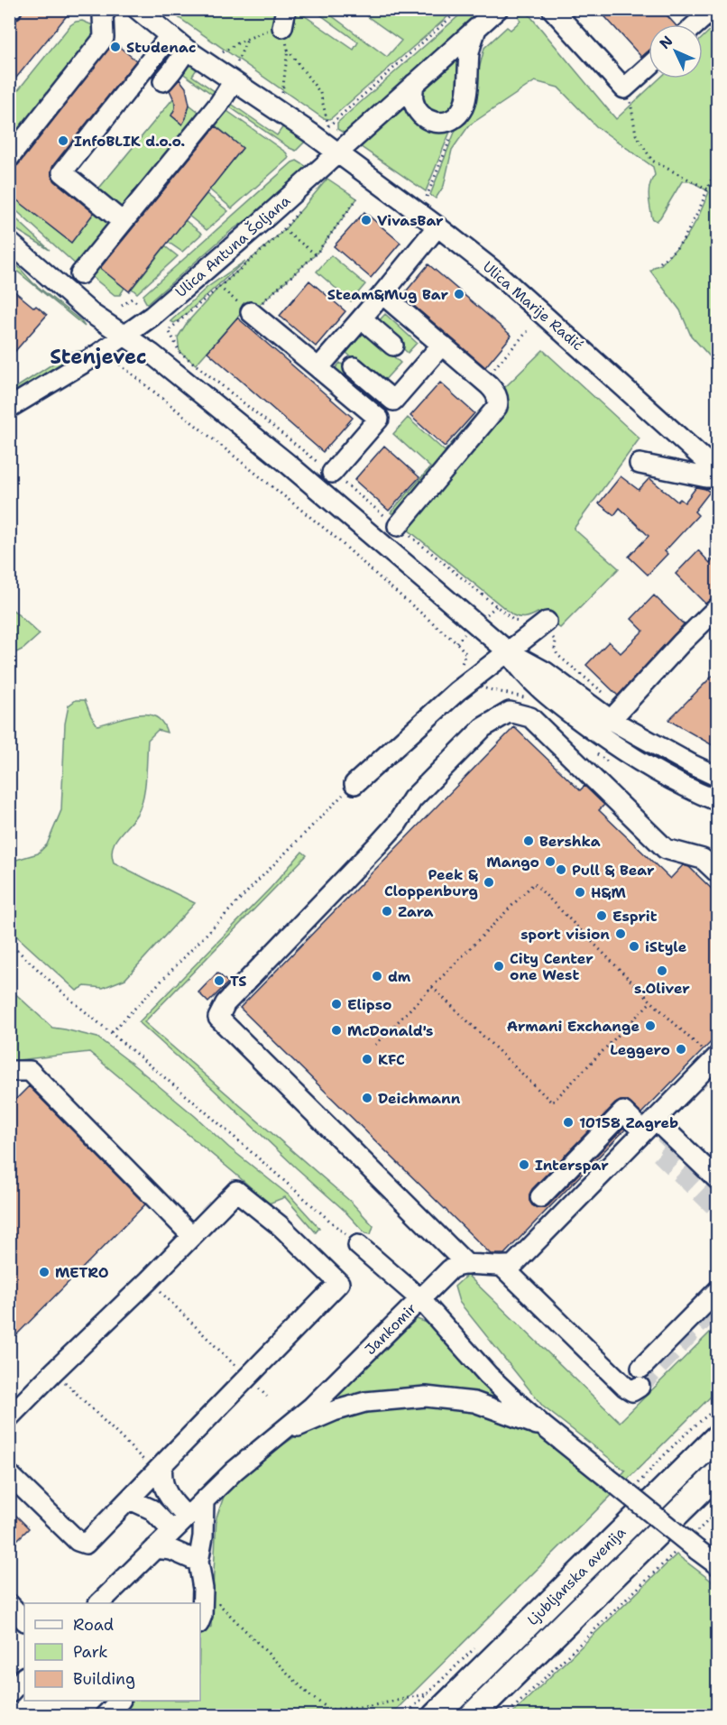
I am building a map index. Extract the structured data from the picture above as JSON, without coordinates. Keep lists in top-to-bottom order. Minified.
{"streets":{"main road":["Ljubljanska avenija"],"street":["Ulica Antuna Šoljana","Ulica Marije Radić","Jankomir"]},"crossings":[["Ulica Antuna Šoljana","Ulica Marije Radić"]],"districts":["Stenjevec"],"places":["Studenac","InfoBLIK d.o.o.","VivasBar","Steam&Mug Bar","Bershka","Mango","Pull & Bear","Peek & Cloppenburg","H&M","Zara","Esprit","sport vision","iStyle","City Center one West","s.Oliver","dm","TS","Elipso","Armani Exchange","McDonald's","Leggero","KFC","Deichmann","10158 Zagreb","Interspar","METRO"],"legend":["Road","Park","Building"],"north":"top left"}
